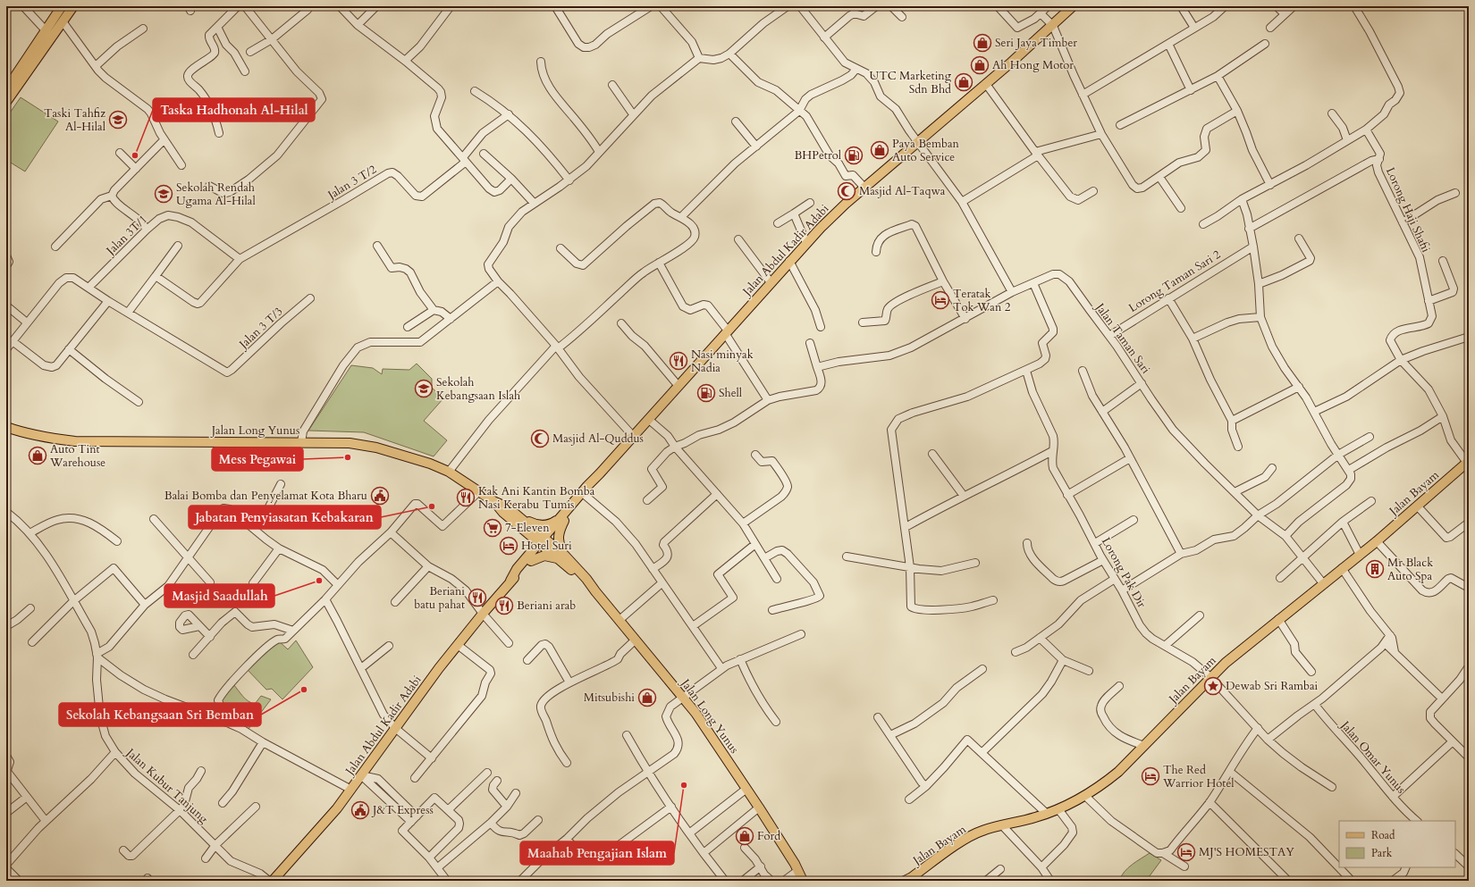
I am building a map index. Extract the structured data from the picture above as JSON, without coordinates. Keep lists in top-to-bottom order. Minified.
{"streets":{"main road":["Jalan Abdul Kadir Adabi","Jalan Long Yunus","Jalan Bayam"],"street":["Jalan 3 T/2","Lorong Haji Shafii","Jalan 3T/1","Lorong Taman Sari 2","Jalan 3 T/3","Jalan Taman Sari","Lorong Pak Dir","Jalan Omar Yunus","Jalan Kubur Tanjung"]},"crossings":[["Jalan 3 T/2","Jalan 3T/1"],["Lorong Haji Shafii","Jalan Bayam"],["Jalan Abdul Kadir Adabi","Jalan Long Yunus"],["Lorong Taman Sari 2","Jalan Taman Sari"],["Jalan Taman Sari","Jalan Bayam"],["Jalan Bayam","Lorong Pak Dir"]],"places":{"shop":["Seri Jaya Timber","Ah Hong Motor","UTC Marketing Sdn Bhd","Paya Bemban Auto Service","Auto Tint Warehouse","Mitsubishi","Ford"],"school or university":["Taski Tahfiz Al-Hilal","Sekolah Rendah Ugama Al-Hilal","Sekolah Kebangsaan Islah"],"other":["Taska Hadhonah Al-Hilal","Mess Pegawai","Jabatan Penyiasatan Kebakaran","Masjid Saadullah","Sekolah Kebangsaan Sri Bemban","Maahab Pengajian Islam"],"fuel station":["BHPetrol","Shell"],"mosque":["Masjid Al-Taqwa","Masjid Al-Quddus"],"hotel":["Teratak Tok Wan 2","Hotel Suri","The Red Warrior Hotel","MJ'S HOMESTAY"],"restaurant":["Nasi minyak Nadia","Kak Ani Kantin Bomba Nasi Kerabu Tumis","Beriani batu pahat","Beriani arab"],"public building":["Balai Bomba dan Penyelamat Kota Bharu","J&T Express"],"supermarket":["7-Eleven"],"building":["Mr Black Auto Spa"],"place":["Dewab Sri Rambai"]},"legend":["Road","Park"]}
